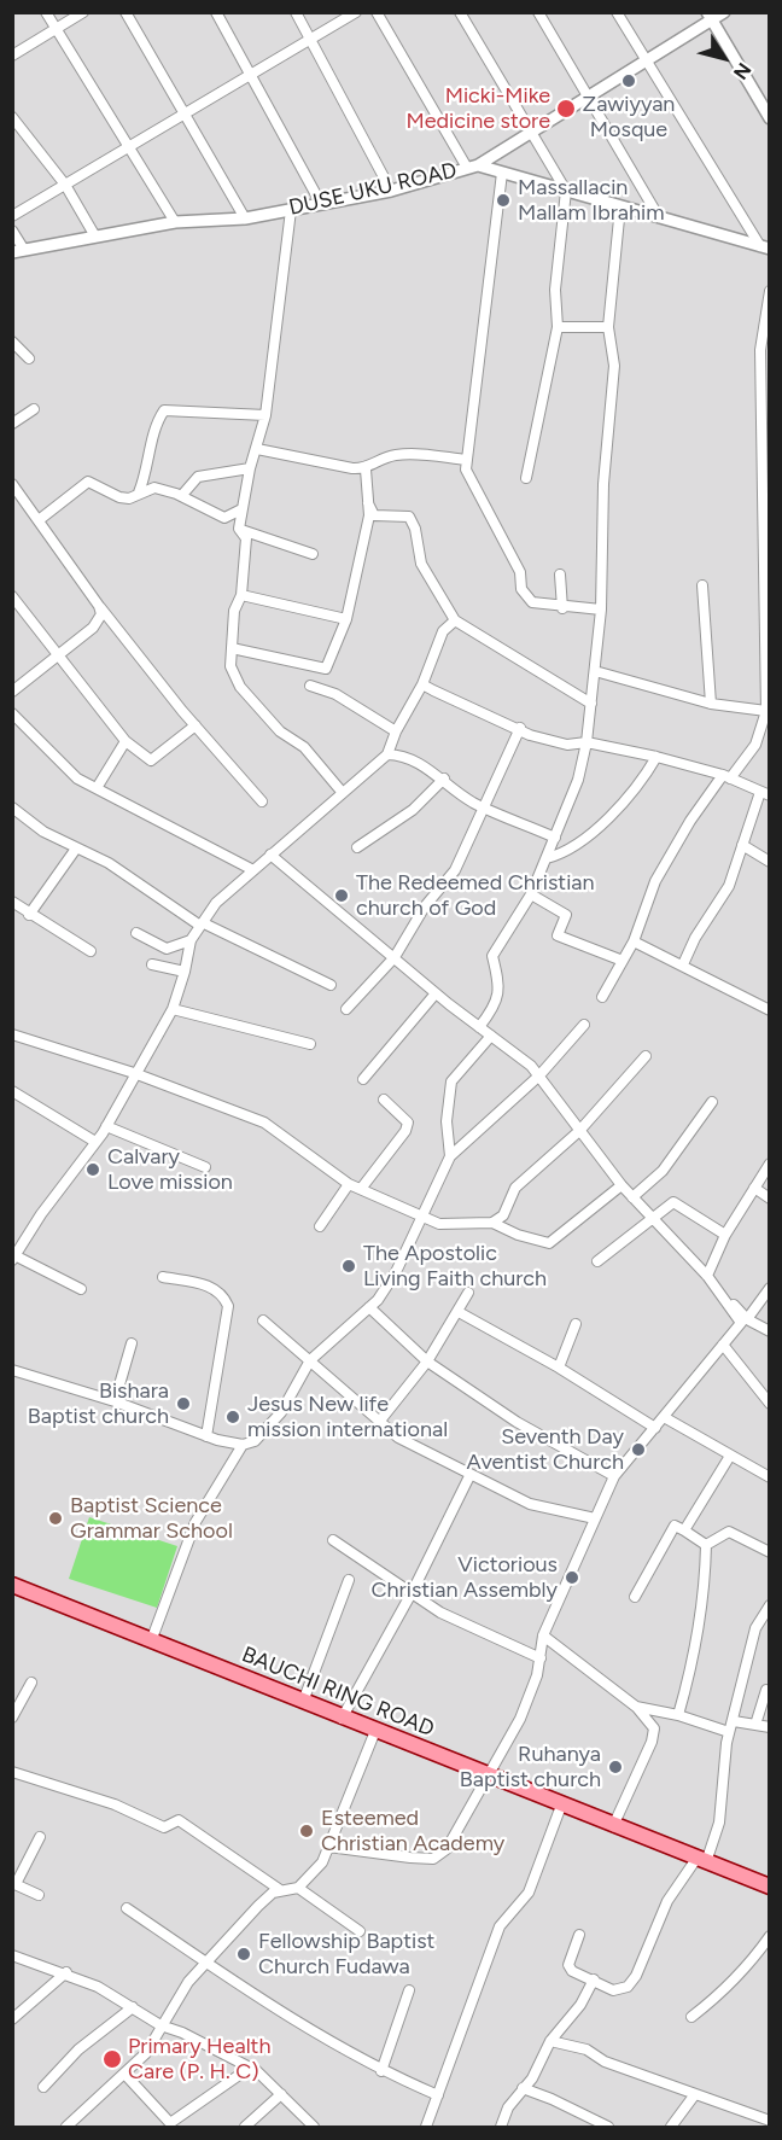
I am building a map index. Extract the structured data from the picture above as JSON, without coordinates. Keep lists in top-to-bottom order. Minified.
{"streets":{"main road":["BAUCHI RING ROAD"],"street":["DUSE UKU ROAD"]},"places":["Zawiyyan Mosque","Micki-Mike Medicine store","Massallacin Mallam Ibrahim","The Redeemed Christian church of God","Calvary Love mission","The Apostolic Living Faith church","Bishara Baptist church","Jesus New life mission international","Seventh Day Aventist Church","Baptist Science Grammar School","Victorious Christian Assembly","Ruhanya Baptist church","Esteemed Christian Academy","Fellowship Baptist Church Fudawa","Primary Health Care (P. H. C)"],"north":"bottom right"}
